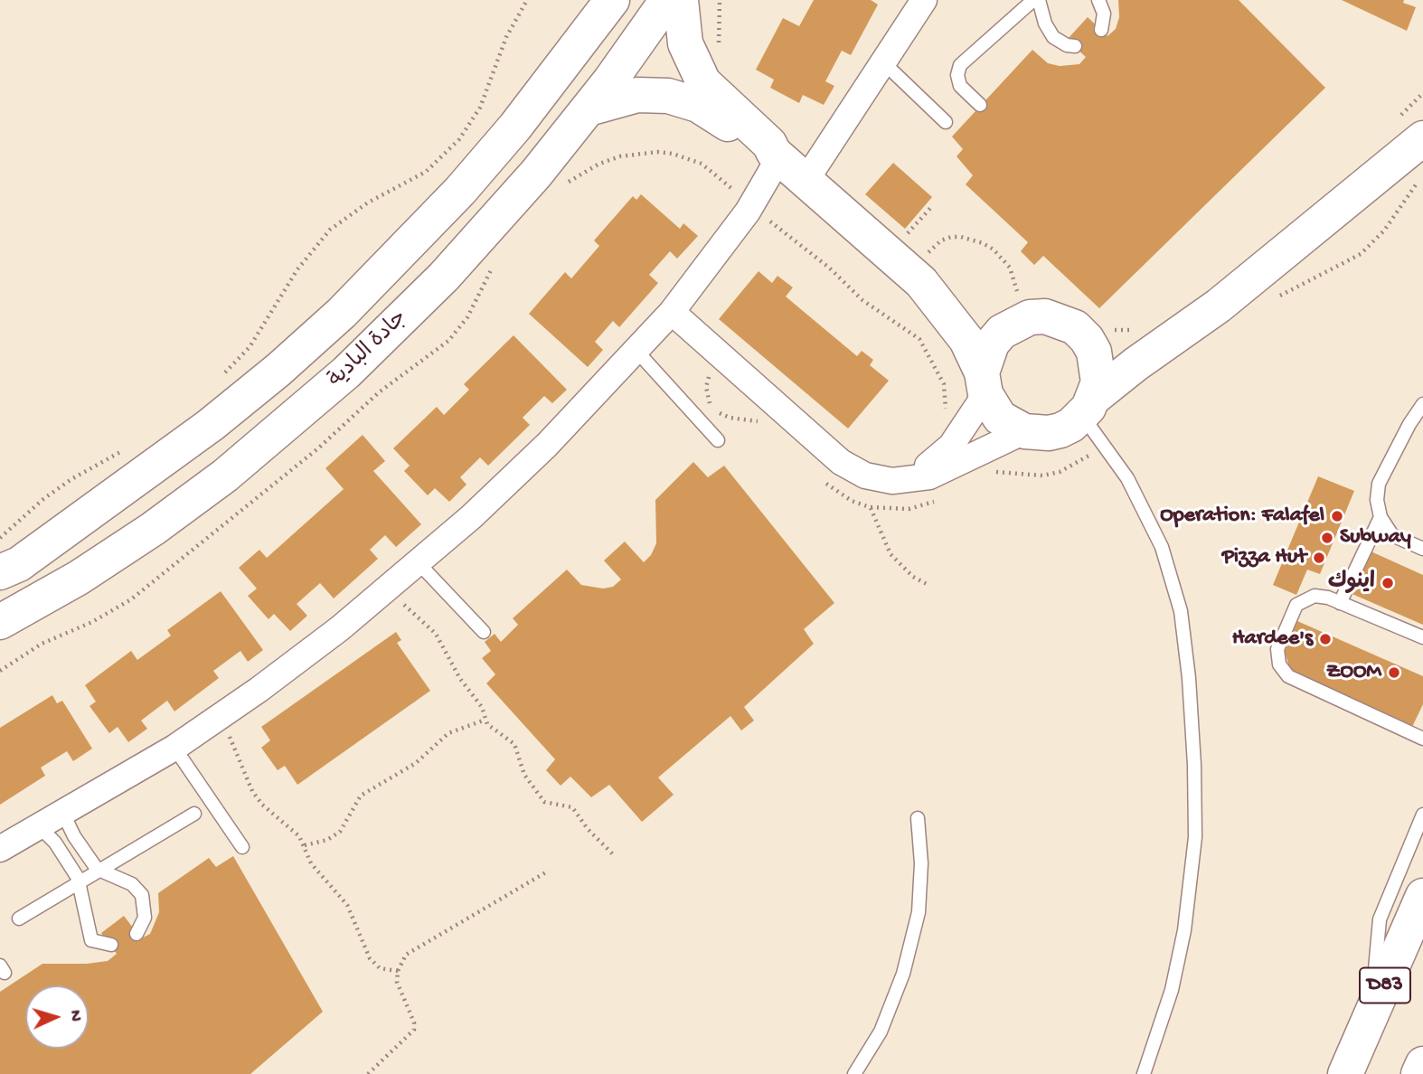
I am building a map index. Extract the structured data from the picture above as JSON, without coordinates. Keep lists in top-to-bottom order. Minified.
{"streets":{"main road":["جادة البادية","D83"]},"places":["Operation: Falafel","Subway","Pizza Hut","اينوك","Hardee's","ZOOM"],"north":"right"}
